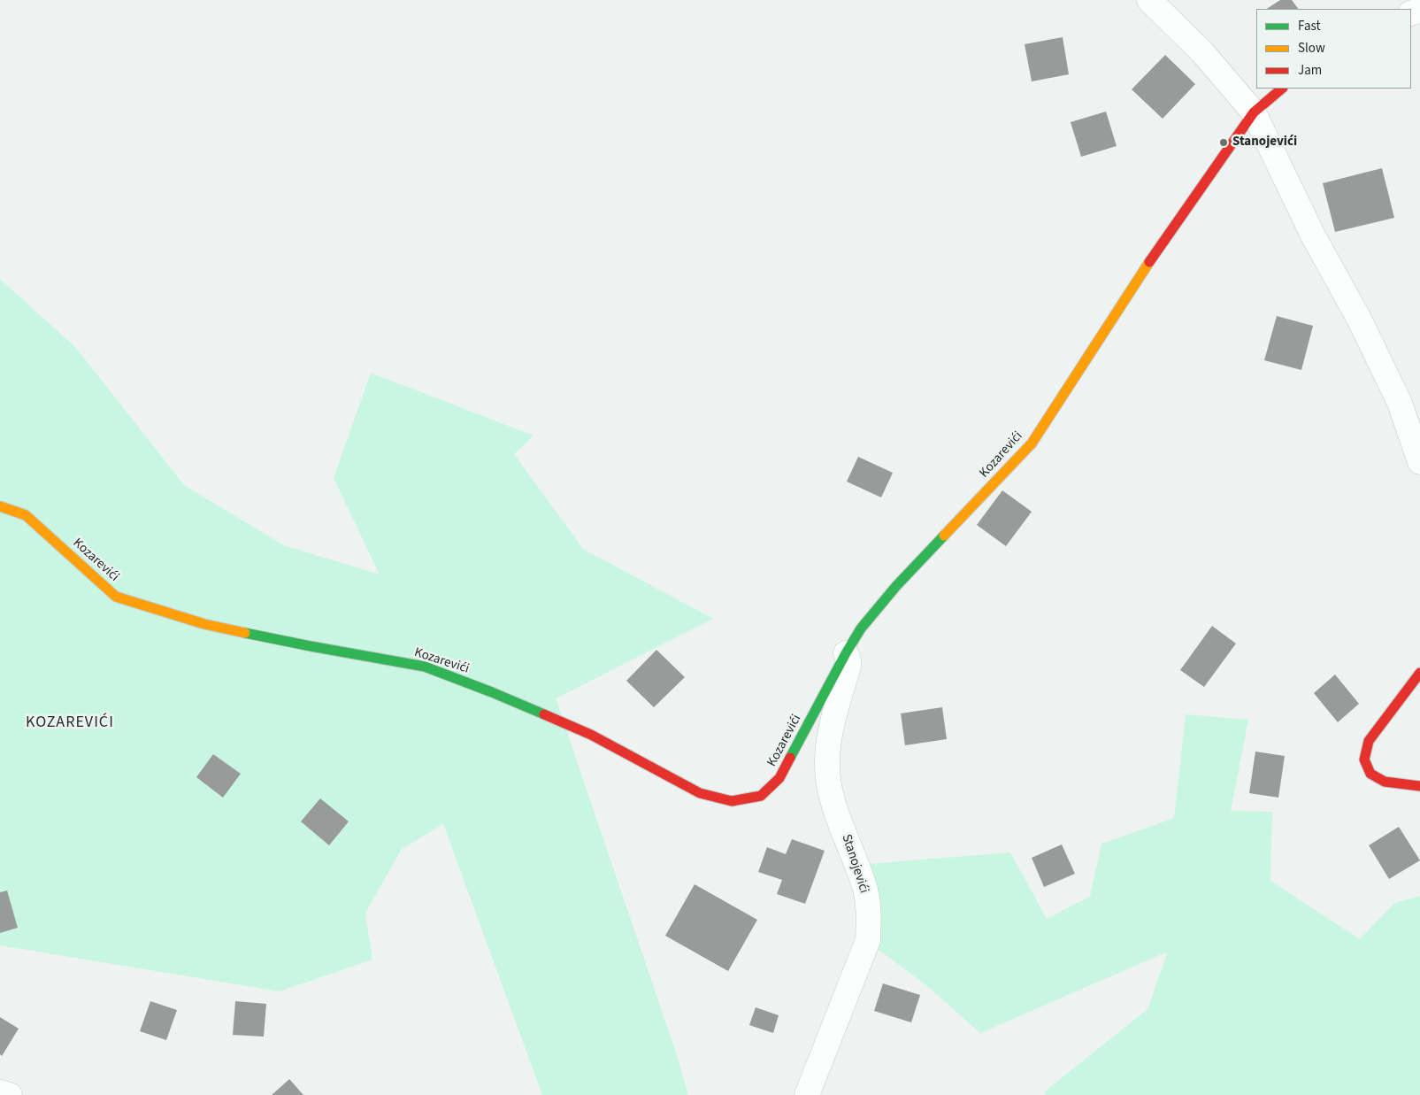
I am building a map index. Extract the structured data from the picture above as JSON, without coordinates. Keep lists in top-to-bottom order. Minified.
{"streets":{"street":["Kozarevići","Stanojevići"]},"crossings":[["Kozarevići","Stanojevići"]],"districts":["KOZAREVIĆI"],"places":["Stanojevići"],"legend":["Fast","Slow","Jam"]}
